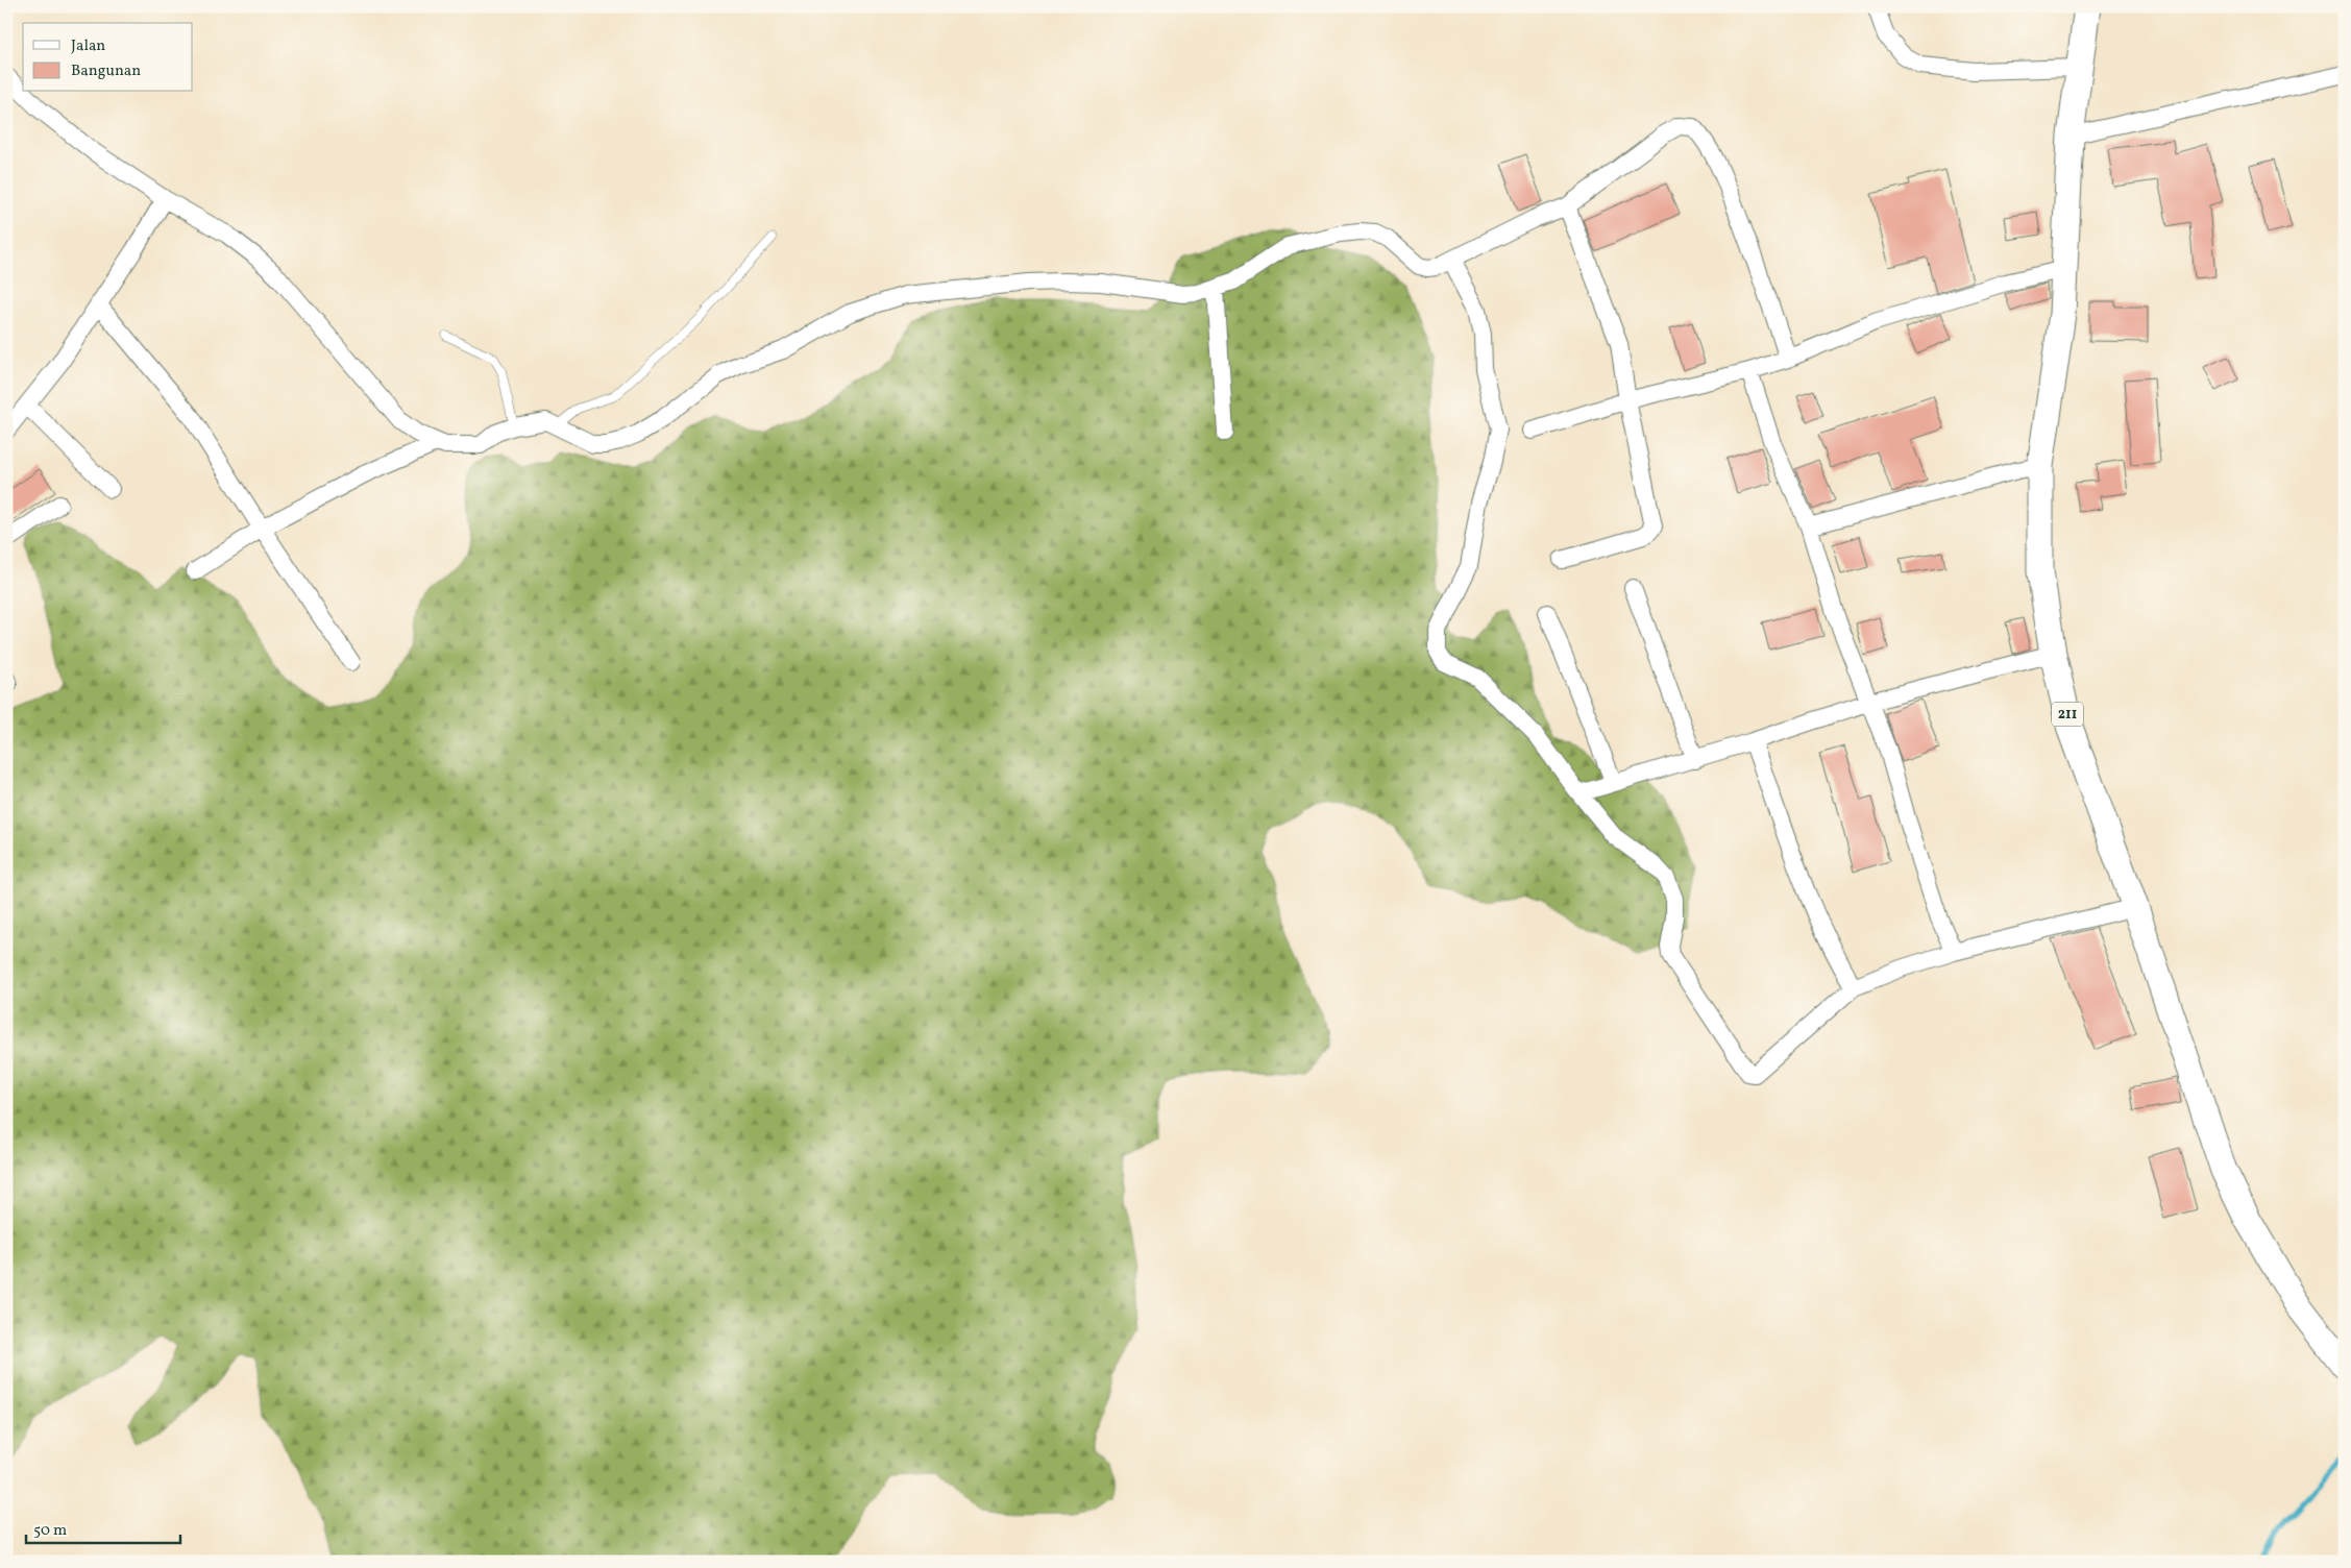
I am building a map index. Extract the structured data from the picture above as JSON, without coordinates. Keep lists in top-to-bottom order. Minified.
{"streets":{"main road":["211"]},"legend":["Jalan","Bangunan"],"scale_bar":"50 m"}
